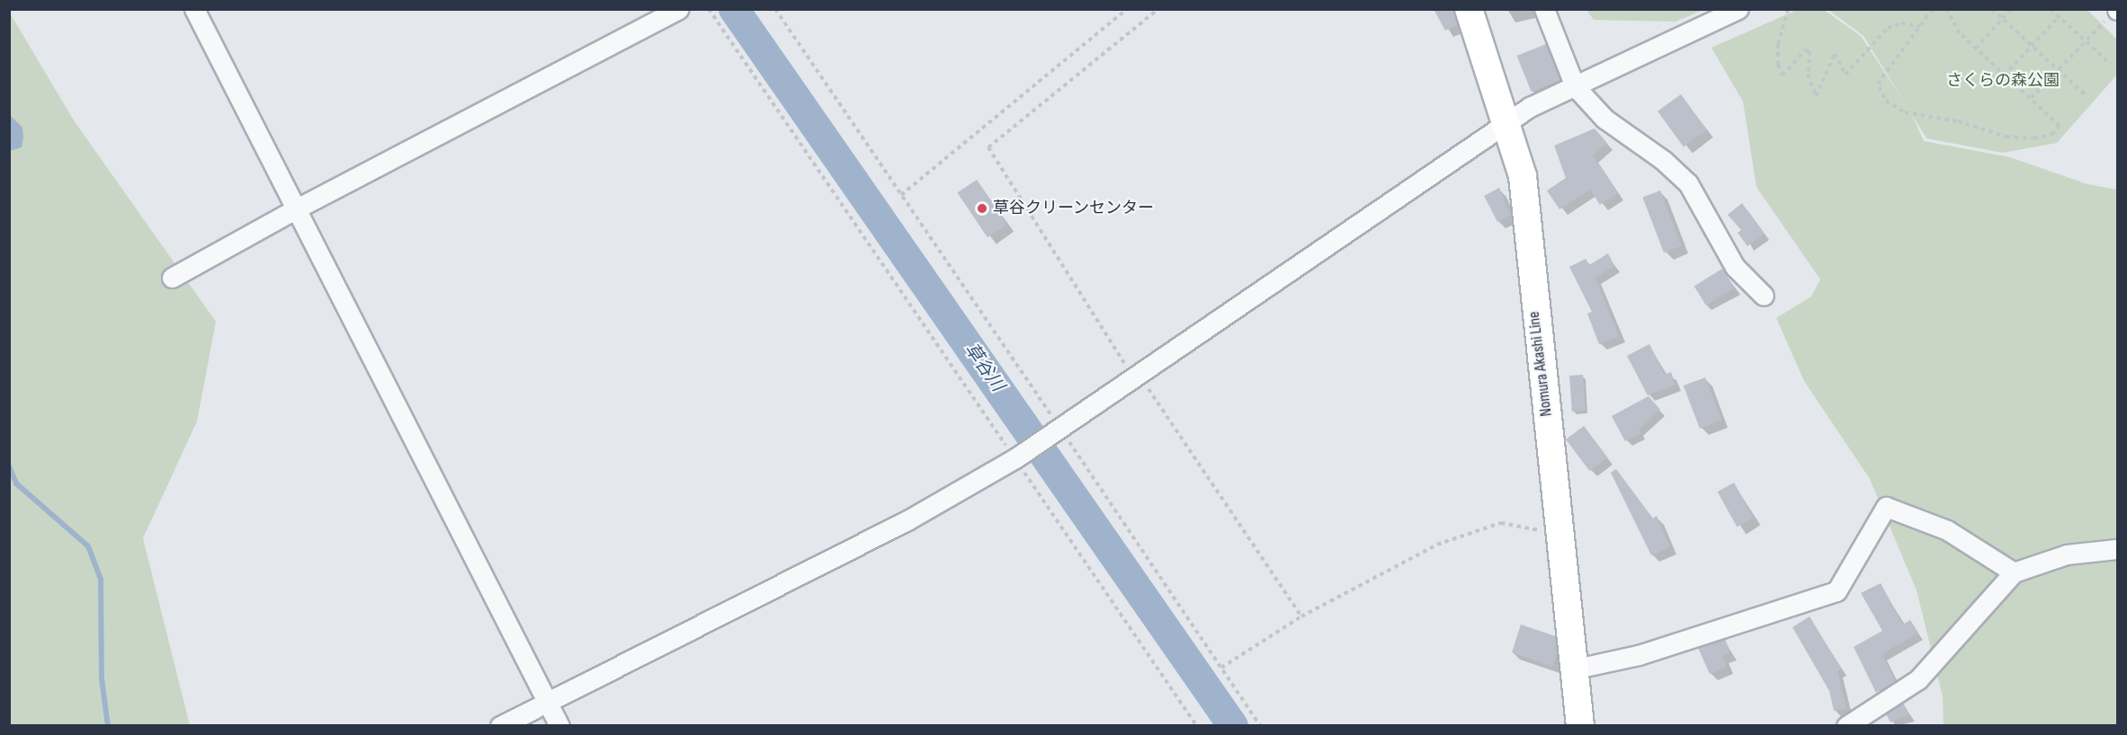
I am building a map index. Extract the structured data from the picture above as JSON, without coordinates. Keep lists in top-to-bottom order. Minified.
{"streets":{"main road":["Nomura Akashi Line"]},"water":["草谷川"],"parks":["さくらの森公園"],"places":["草谷クリーンセンター"]}
